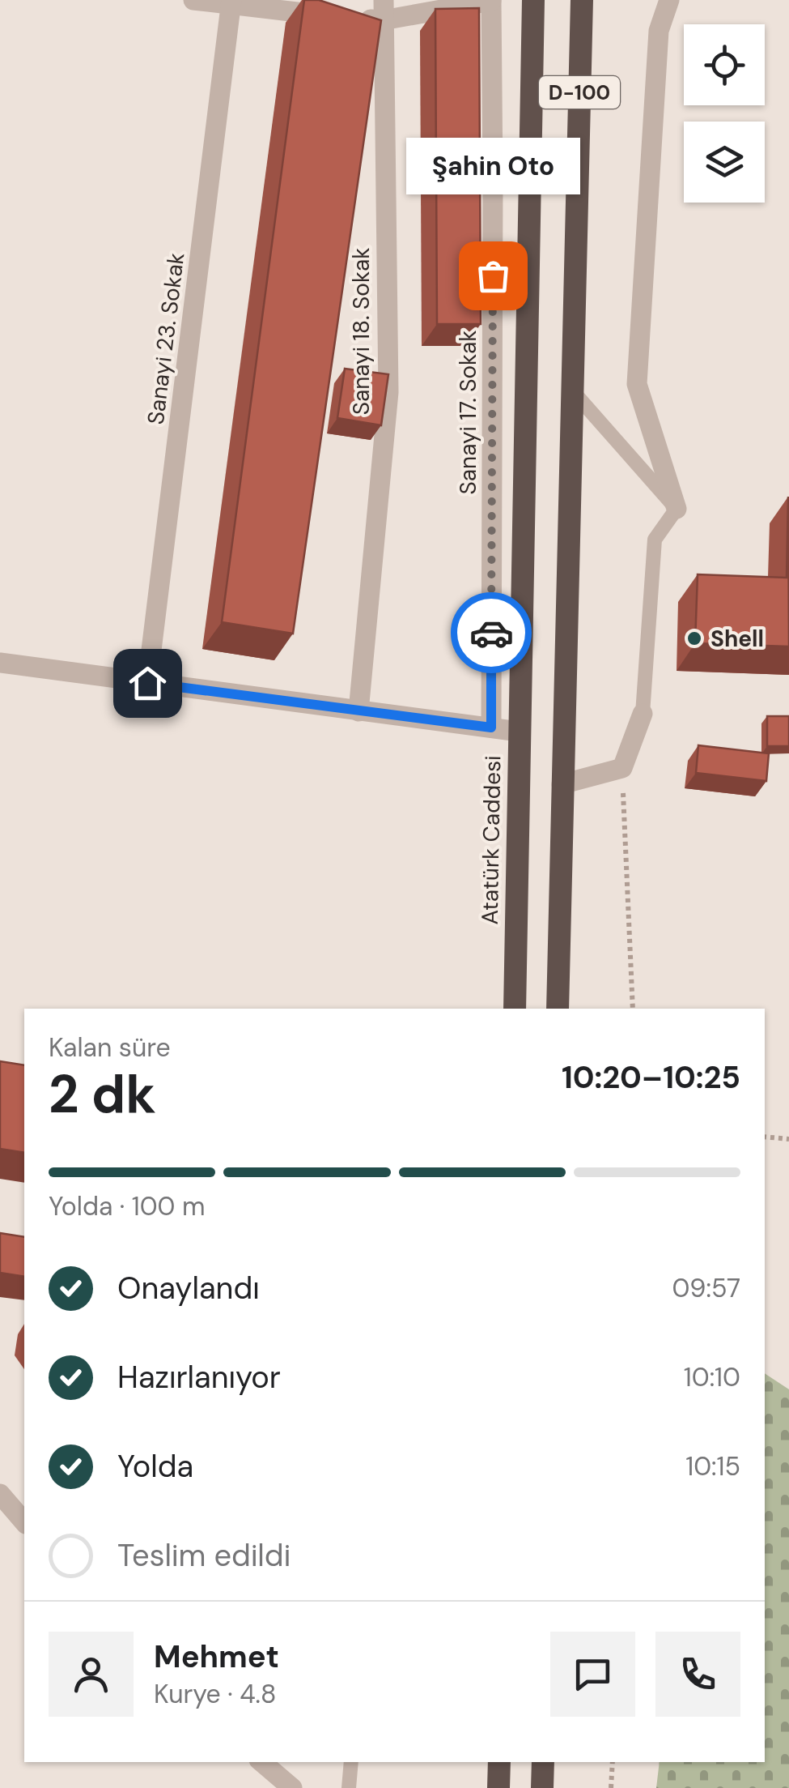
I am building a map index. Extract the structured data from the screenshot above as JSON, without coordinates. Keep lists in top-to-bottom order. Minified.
{"streets":{"highway":["D-100","Atatürk Caddesi"],"street":["Sanayi 18. Sokak","Sanayi 23. Sokak","Sanayi 17. Sokak"]},"places":["Şahin Oto","Shell"],"page":{"bubble":"Şahin Oto","heading":["2 dk","Kalan süre","10:20–10:25"],"panel":["Mehmet","Kurye · 4.8"],"bar":"Yolda · 100 m","list":[["Onaylandı","09:57"],["Hazırlanıyor","10:10"],["Yolda","10:15"],"Teslim edildi"]}}
